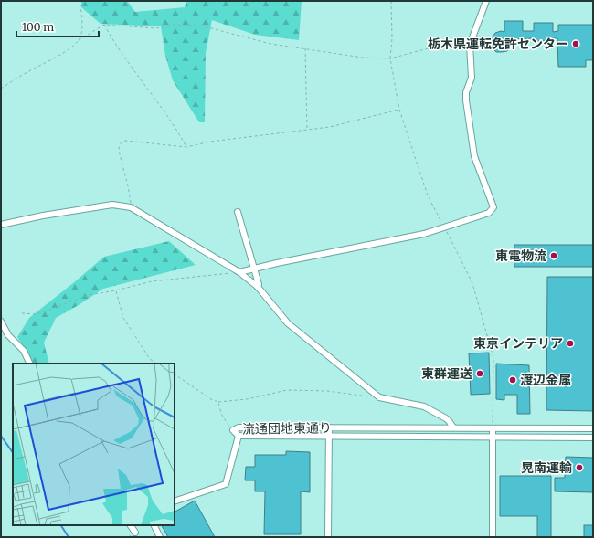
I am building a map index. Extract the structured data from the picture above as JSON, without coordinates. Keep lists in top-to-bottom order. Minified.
{"streets":{"street":["流通団地東通り"]},"places":["栃木県運転免許センター","東電物流","東京インテリア","東群運送","渡辺金属","晃南運輸"],"scale_bar":"100 m"}
